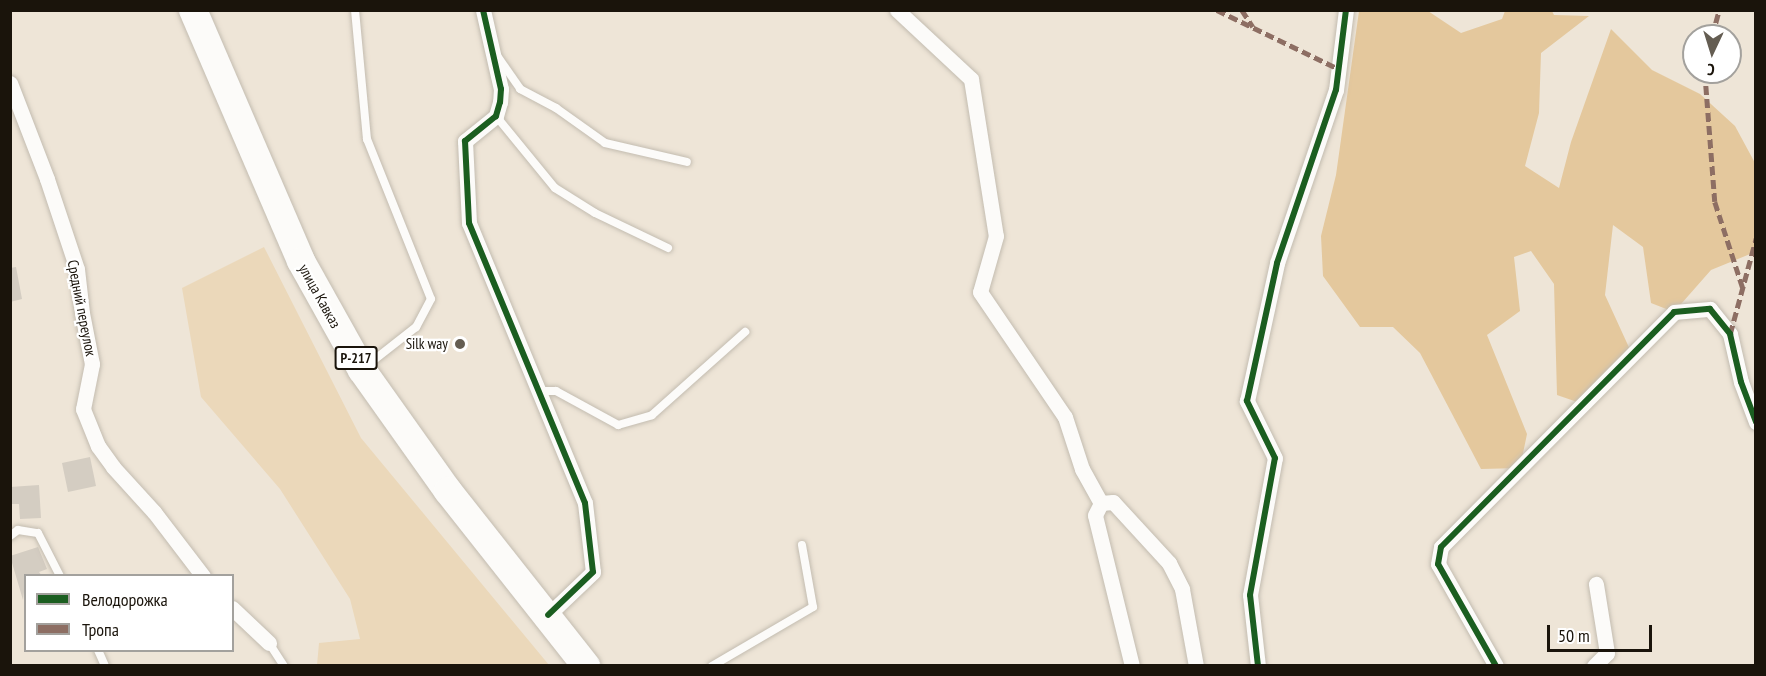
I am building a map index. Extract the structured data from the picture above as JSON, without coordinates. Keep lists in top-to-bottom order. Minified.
{"streets":{"highway":["улица Кавказ","Р-217"],"street":["Средний переулок"]},"places":["Silk way"],"legend":["Велодорожка","Тропа"],"scale_bar":"50 m","north":"bottom"}
